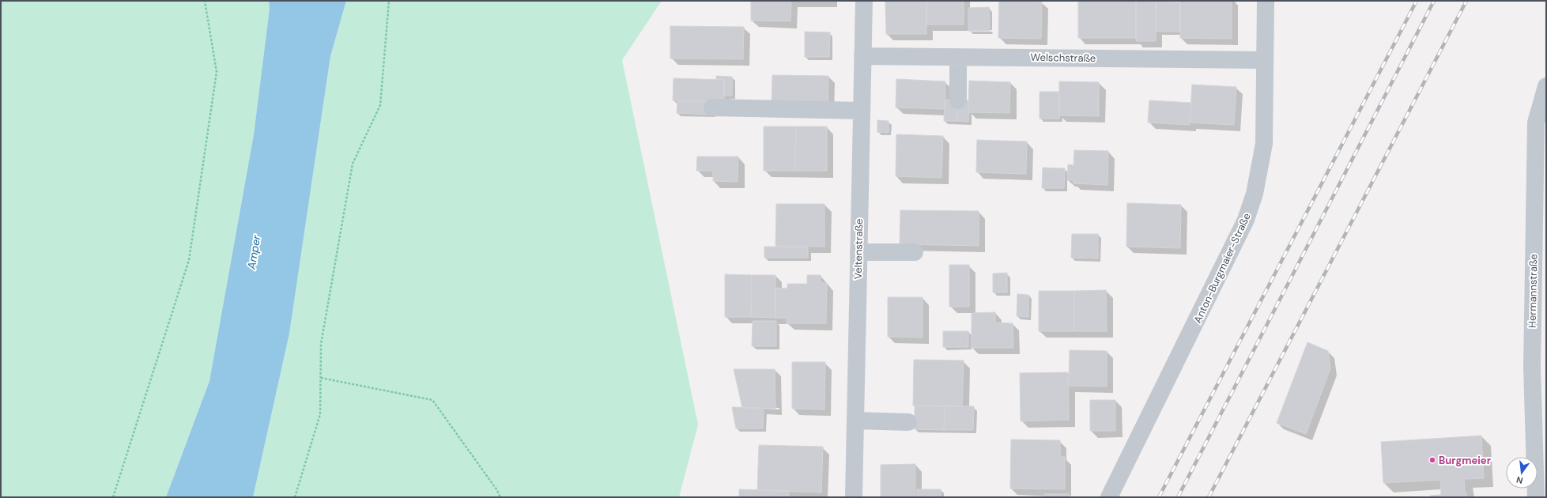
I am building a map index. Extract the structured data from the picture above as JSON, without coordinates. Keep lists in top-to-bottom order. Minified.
{"streets":{"street":["Welschstraße","Veltenstraße","Anton-Burgmaier-Straße","Hermannstraße"]},"crossings":[["Welschstraße","Veltenstraße"],["Welschstraße","Anton-Burgmaier-Straße"]],"water":["Amper"],"places":["Burgmeier"],"north":"bottom"}
